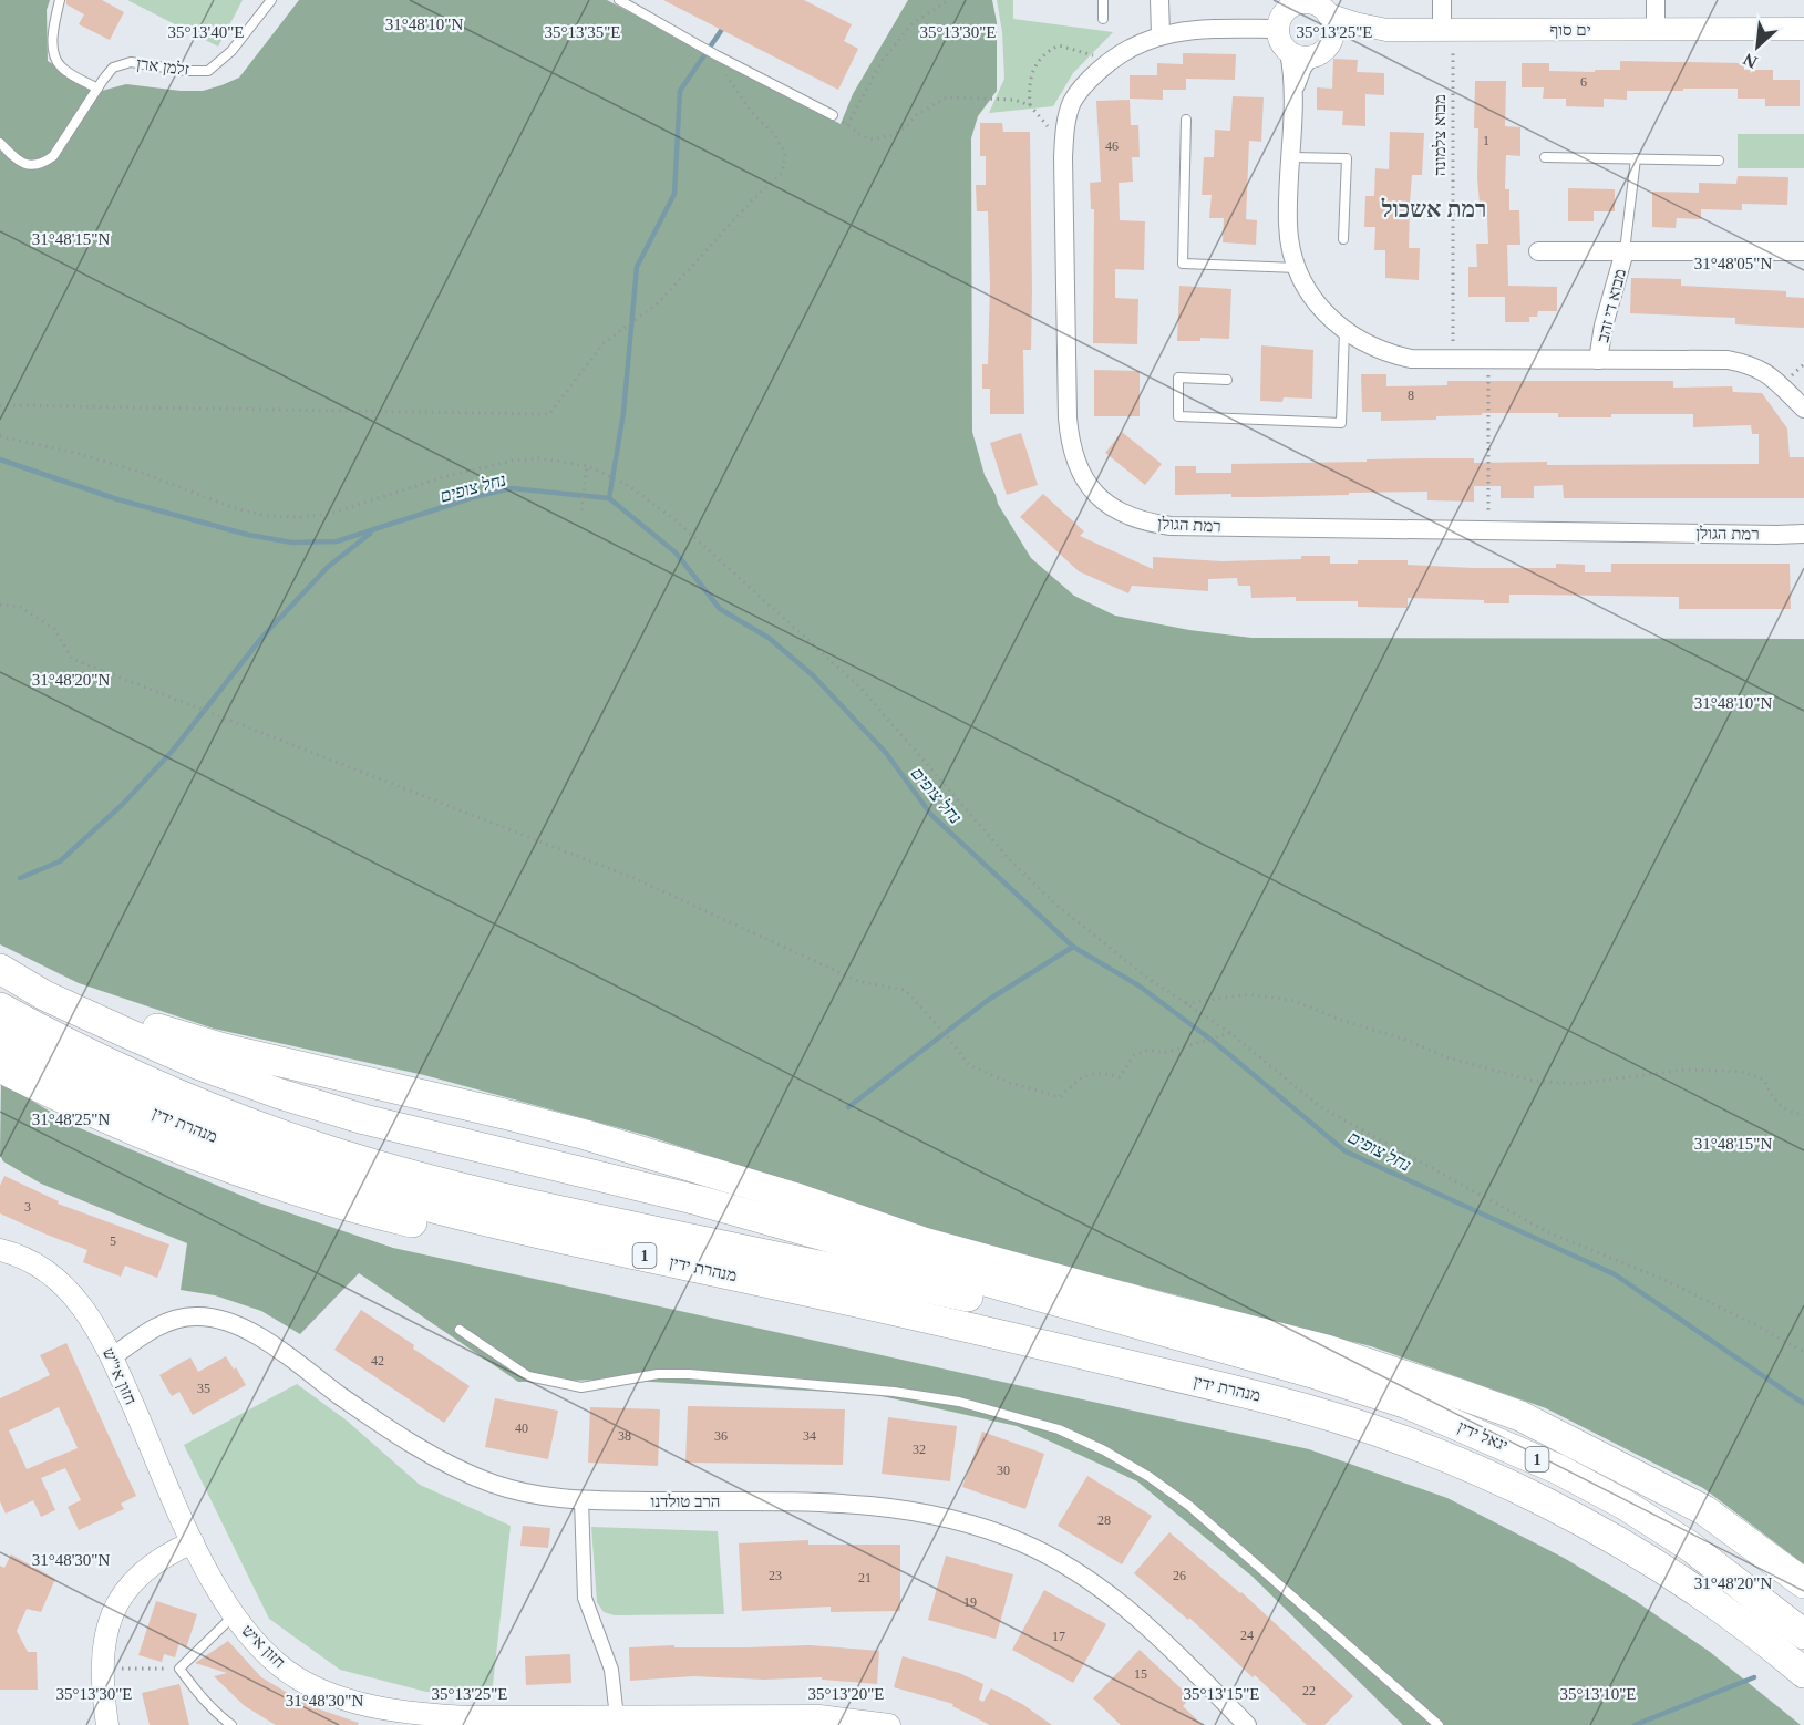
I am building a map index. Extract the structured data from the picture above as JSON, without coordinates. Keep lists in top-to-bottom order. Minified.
{"streets":{"highway":["מנהרת ידין","1","יגאל ידין"],"street":["ים סוף","מבוא די זהב","רמת הגולן","חזון אי\"ש","הרב טולדנו","חזון איש"],"lane":["זלמן ארן"],"path":["מבוא צלמונה"]},"crossings":[["ים סוף","מבוא צלמונה"],["ים סוף","רמת הגולן"],["מנהרת ידין","יגאל ידין"],["חזון אי\"ש","הרב טולדנו"],["חזון אי\"ש","חזון איש"]],"districts":["רמת אשכול"],"water":["נחל צופים"],"house_numbers":["6","1","46","8","3","5","42","35","40","38","36","34","32","30","28","23","26","21","19","24","17","15","22"],"north":"bottom left","coordinates":["31°48'10\"N","35°13'40\"E","35°13'35\"E","35°13'30\"E","35°13'25\"E","31°48'15\"N","31°48'05\"N","31°48'20\"N","31°48'25\"N","31°48'30\"N","35°13'20\"E","35°13'15\"E","35°13'10\"E"]}
